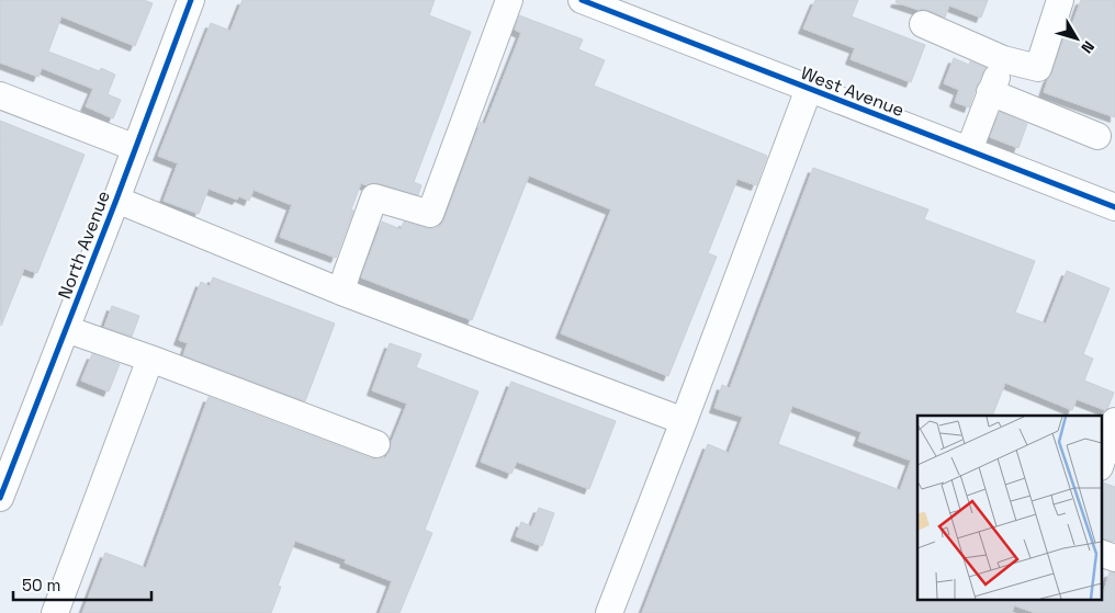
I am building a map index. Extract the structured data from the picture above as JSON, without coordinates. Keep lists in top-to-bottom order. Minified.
{"streets":{"street":["West Avenue","North Avenue"]},"scale_bar":"50 m","north":"bottom right"}
